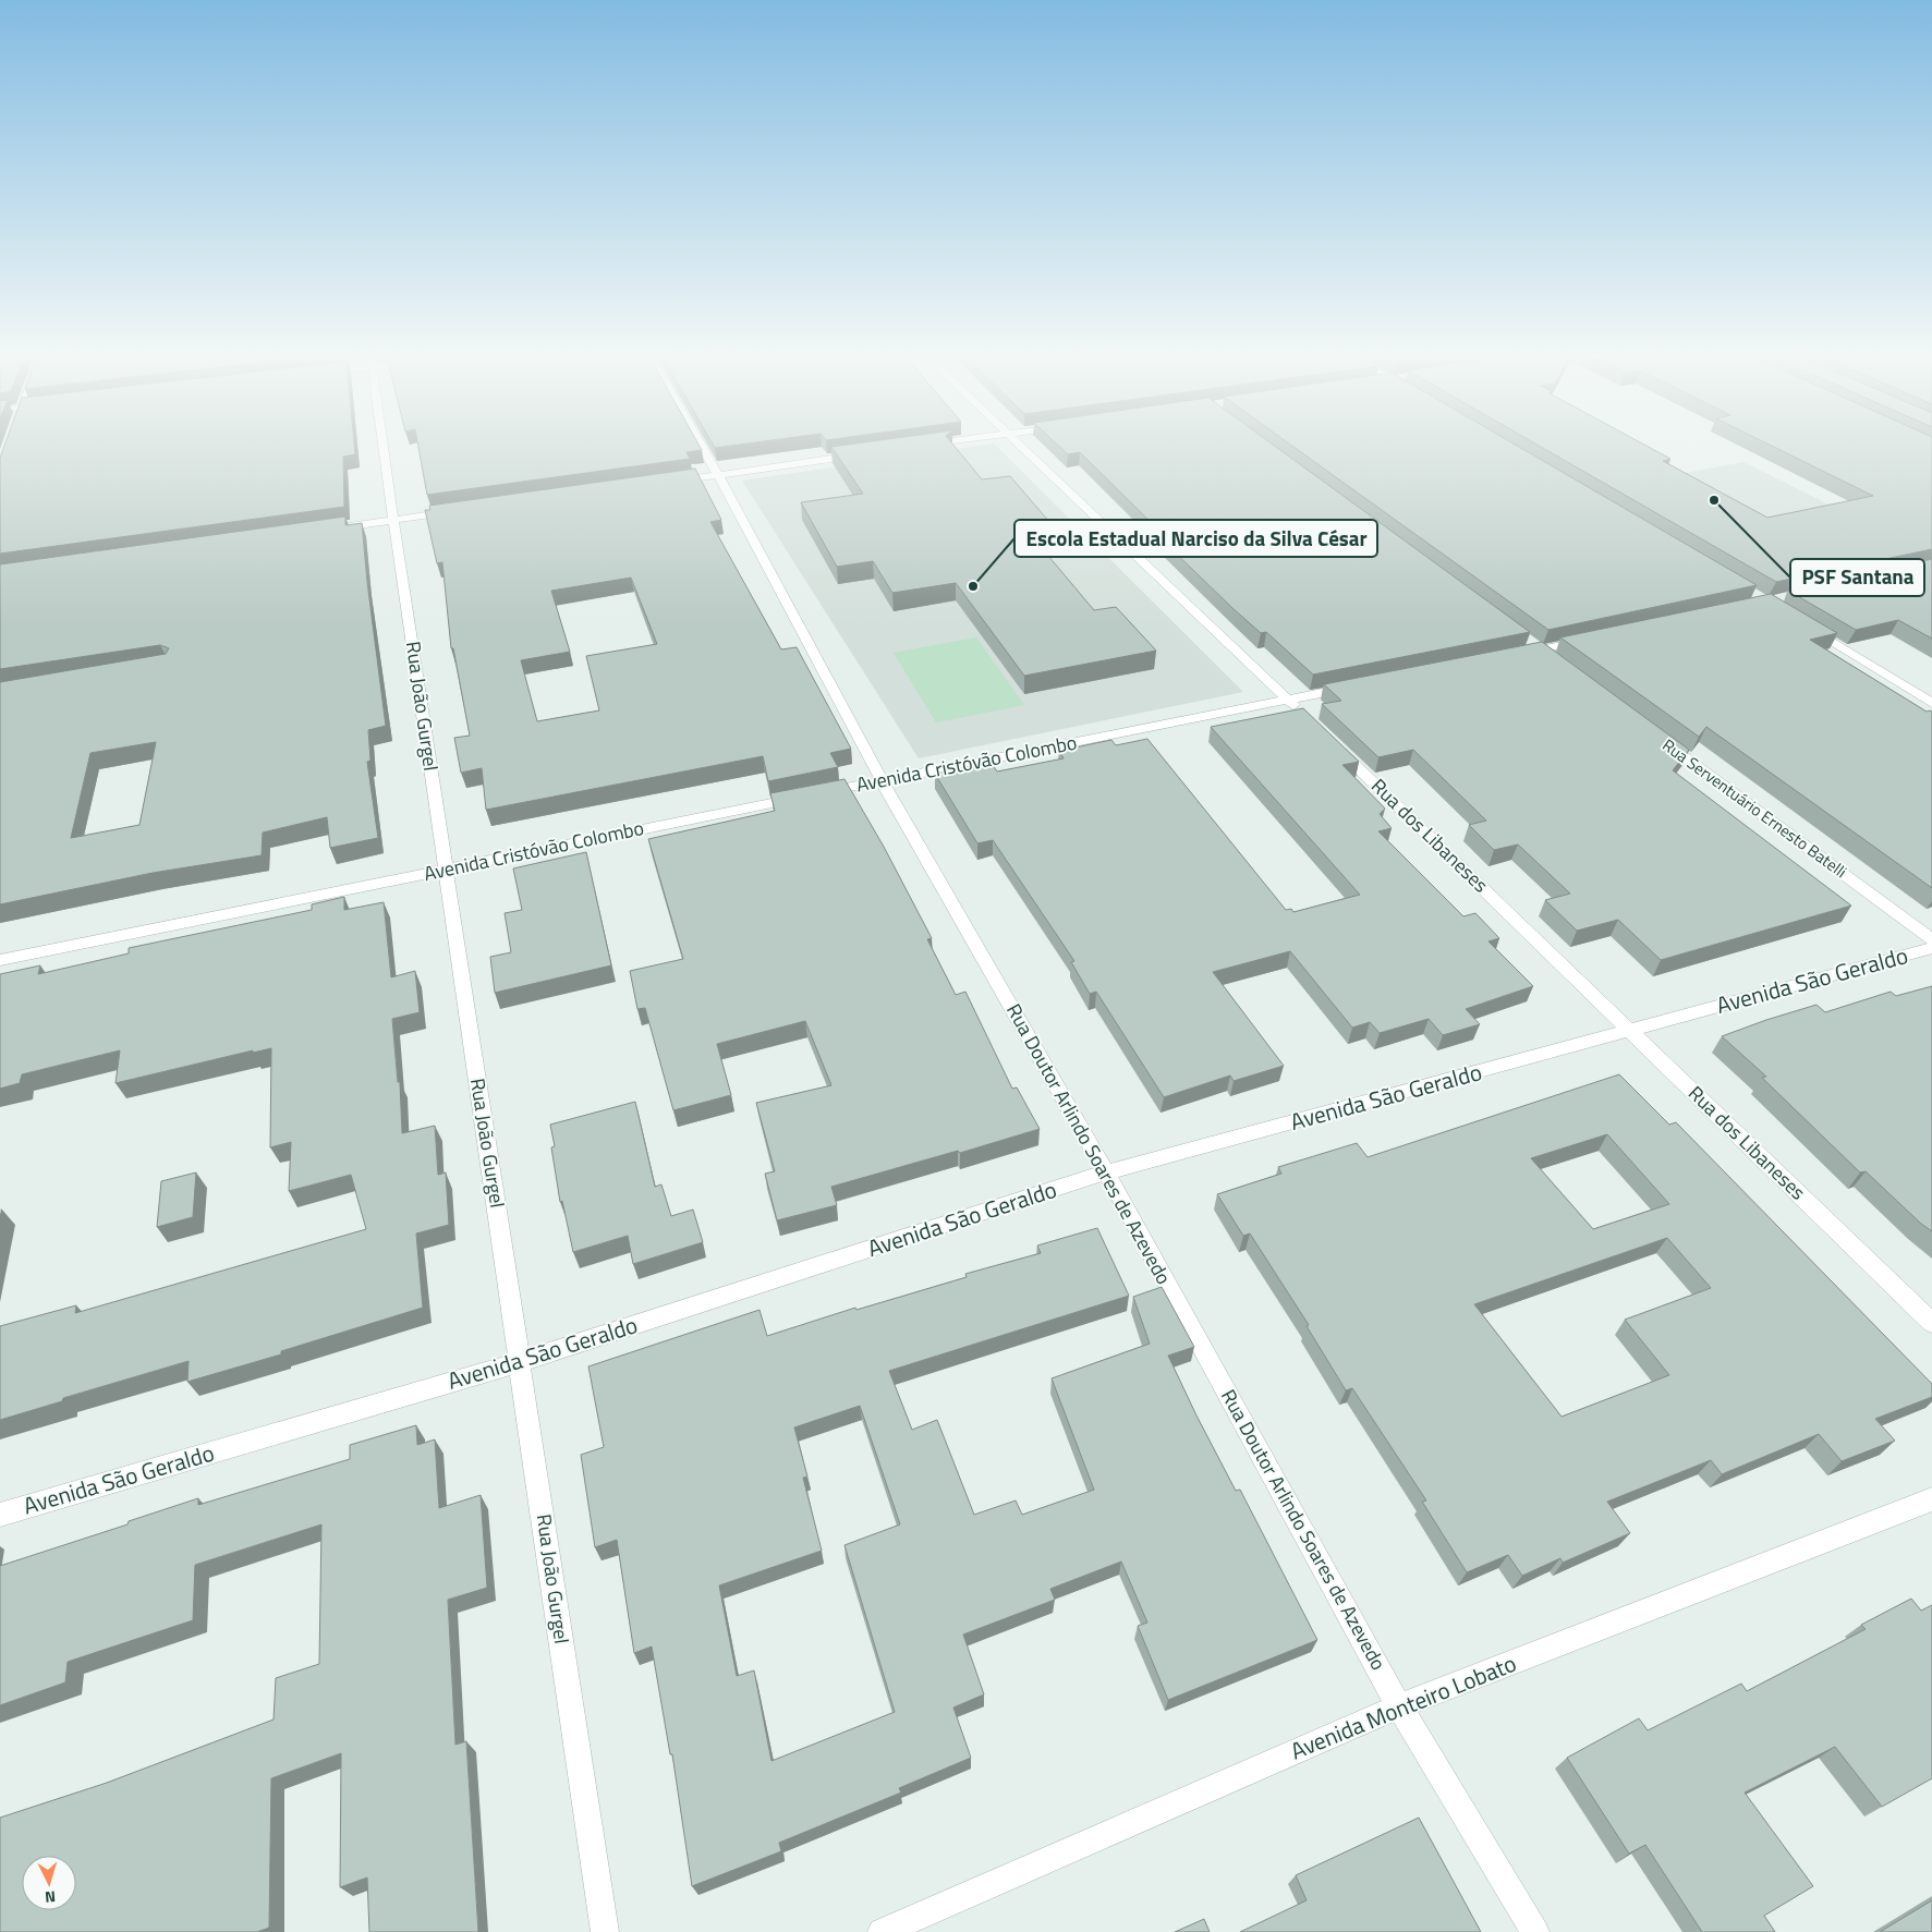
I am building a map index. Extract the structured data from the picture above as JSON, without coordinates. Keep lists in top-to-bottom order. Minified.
{"streets":{"street":["Rua João Gurgel","Avenida Cristóvão Colombo","Rua Serventuário Ernesto Batelli","Rua dos Libaneses","Avenida São Geraldo","Rua Doutor Arlindo Soares de Azevedo","Avenida Monteiro Lobato"]},"crossings":[["Rua João Gurgel","Avenida Cristóvão Colombo"],["Rua João Gurgel","Avenida São Geraldo"],["Avenida Cristóvão Colombo","Rua Doutor Arlindo Soares de Azevedo"],["Rua dos Libaneses","Avenida São Geraldo"],["Avenida São Geraldo","Rua Doutor Arlindo Soares de Azevedo"],["Rua Doutor Arlindo Soares de Azevedo","Avenida Monteiro Lobato"]],"places":["PSF Santana","Escola Estadual Narciso da Silva César"],"north":"bottom"}
